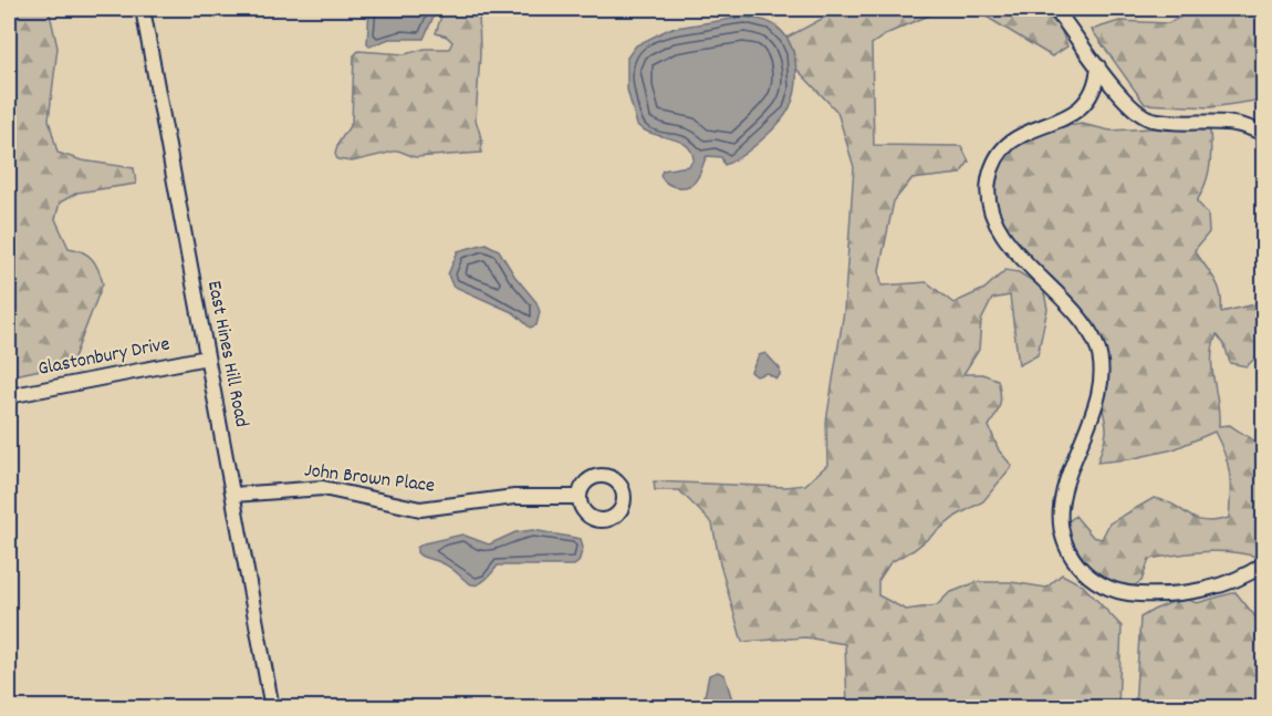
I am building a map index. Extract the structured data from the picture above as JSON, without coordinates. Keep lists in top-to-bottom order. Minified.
{"streets":{"street":["East Hines Hill Road","Glastonbury Drive","John Brown Place"]},"crossings":[["East Hines Hill Road","Glastonbury Drive"],["East Hines Hill Road","John Brown Place"]]}
